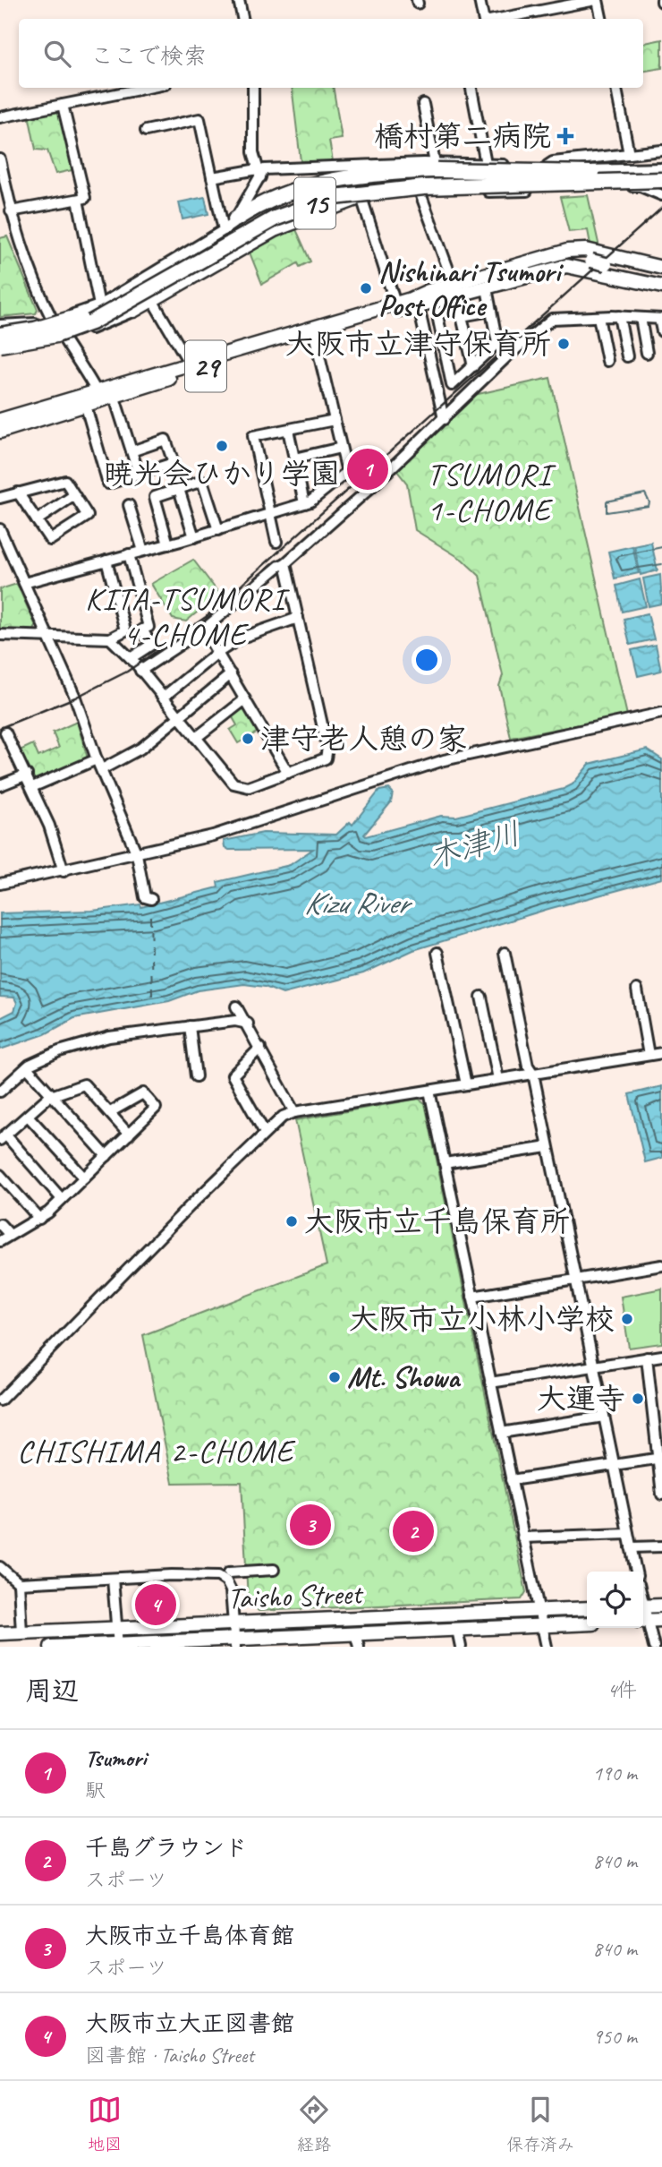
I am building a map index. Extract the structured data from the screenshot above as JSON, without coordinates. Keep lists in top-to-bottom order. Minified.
{"streets":{"highway":["15"],"main road":["29","Taisho Street"]},"districts":["TSUMORI 1-CHOME","KITA-TSUMORI 4-CHOME","CHISHIMA 2-CHOME"],"water":["木津川","Kizu River"],"places":{"health":["橋村第二病院"],"other":["Nishinari Tsumori Post Office","大阪市立津守保育所","暁光会ひかり学園","津守老人憩の家","大阪市立千島保育所","大阪市立小林小学校","Mt. Showa","大運寺"]},"page":{"search":"ここで検索","pins":["1","3","2","4"],"heading":["周辺","4件"],"list":[{"mark":"1","name":"Tsumori","note":"駅","value":"190 m"},{"mark":"2","name":"千島グラウンド","note":"スポーツ","value":"840 m"},{"mark":"3","name":"大阪市立千島体育館","note":"スポーツ","value":"840 m"},{"mark":"4","name":"大阪市立大正図書館","note":"図書館 · Taisho Street","value":"950 m"}],"nav":["地図","経路","保存済み"]}}
